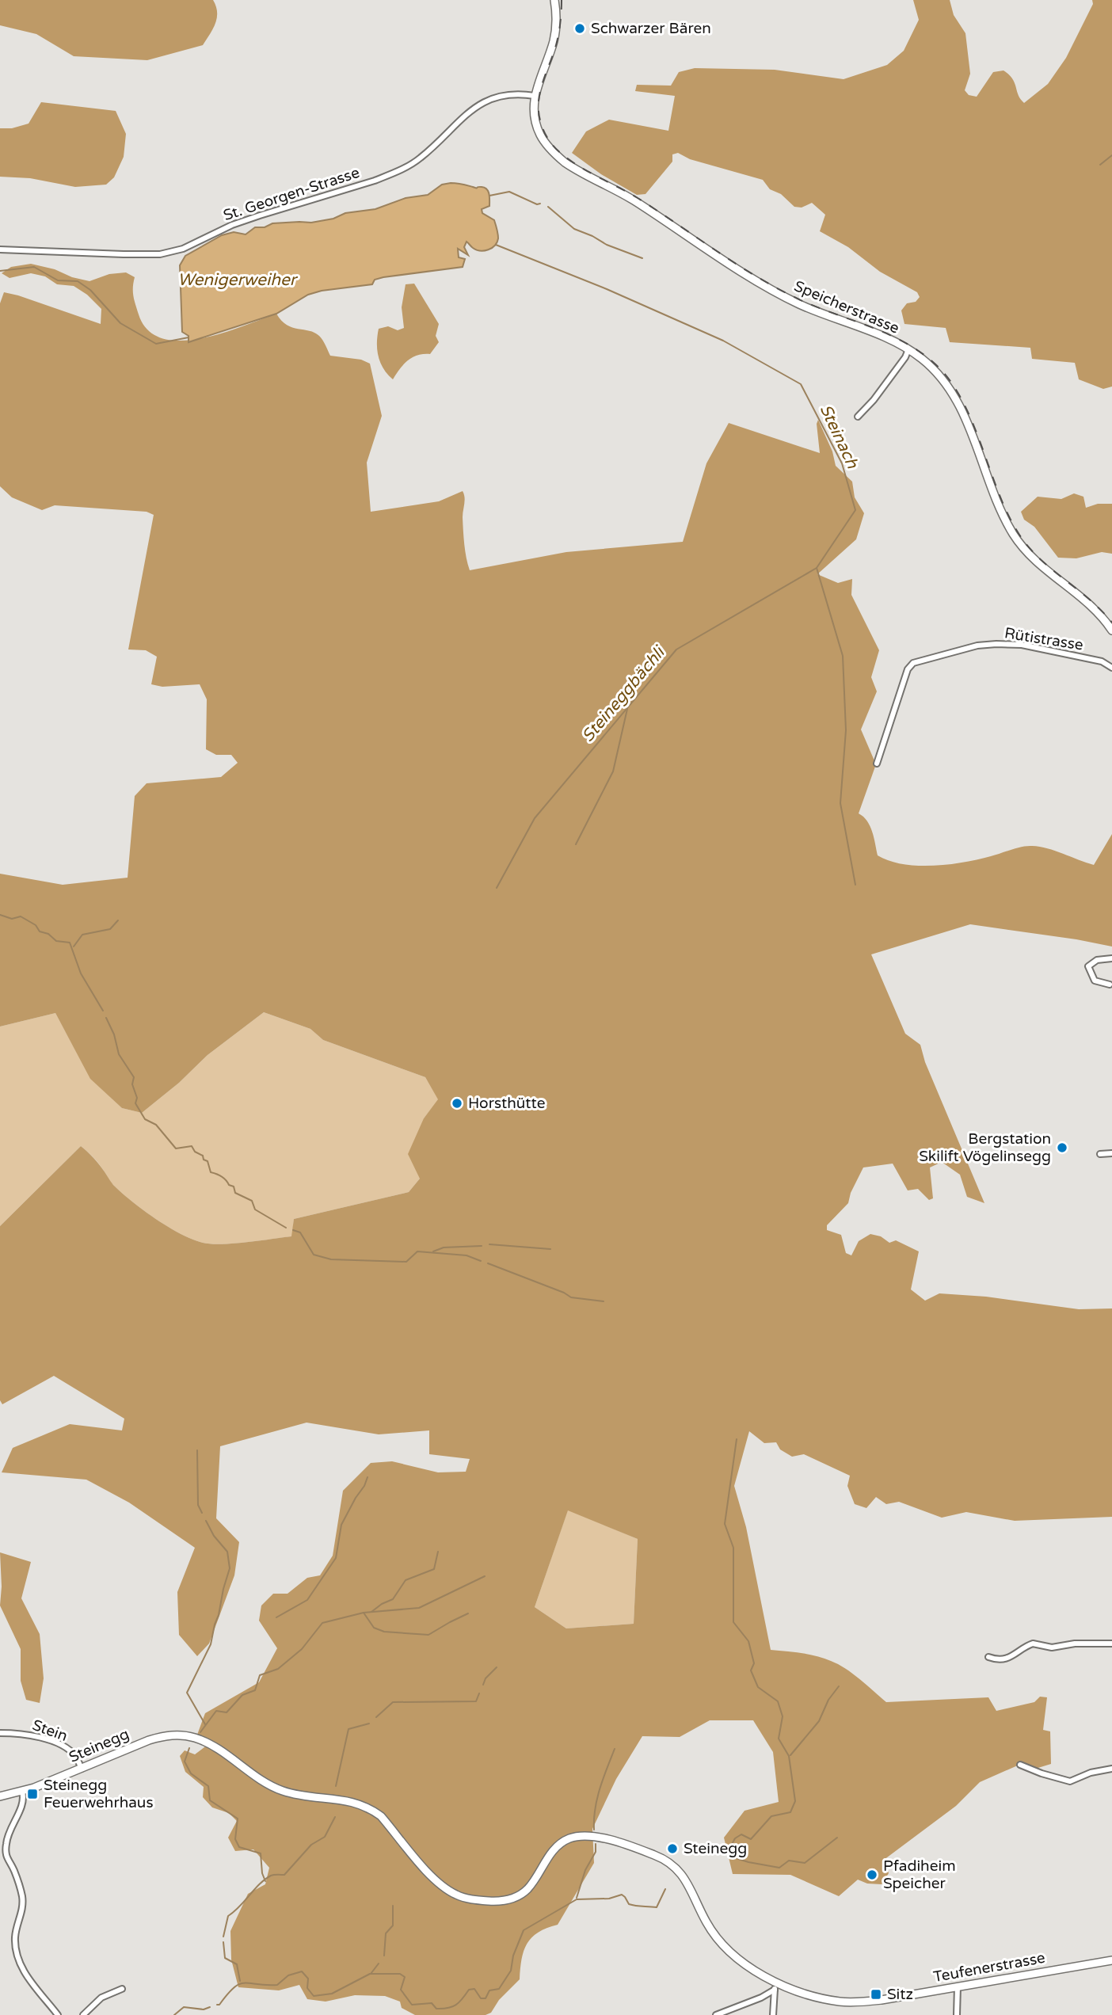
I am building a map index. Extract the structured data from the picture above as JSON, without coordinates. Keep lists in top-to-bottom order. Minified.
{"streets":{"main road":["Speicherstrasse","Steinegg","Teufenerstrasse"],"street":["St. Georgen-Strasse","Rütistrasse","Stein"]},"crossings":[["St. Georgen-Strasse","Speicherstrasse"],["Stein","Steinegg"],["Steinegg","Teufenerstrasse"]],"water":["Wenigerweiher","Steinach","Steineggbächli"],"places":{"other":["Schwarzer Bären","Horsthütte","Bergstation Skilift Vögelinsegg","Steinegg","Pfadiheim Speicher"],"transit":["Steinegg Feuerwehrhaus","Sitz"]}}
